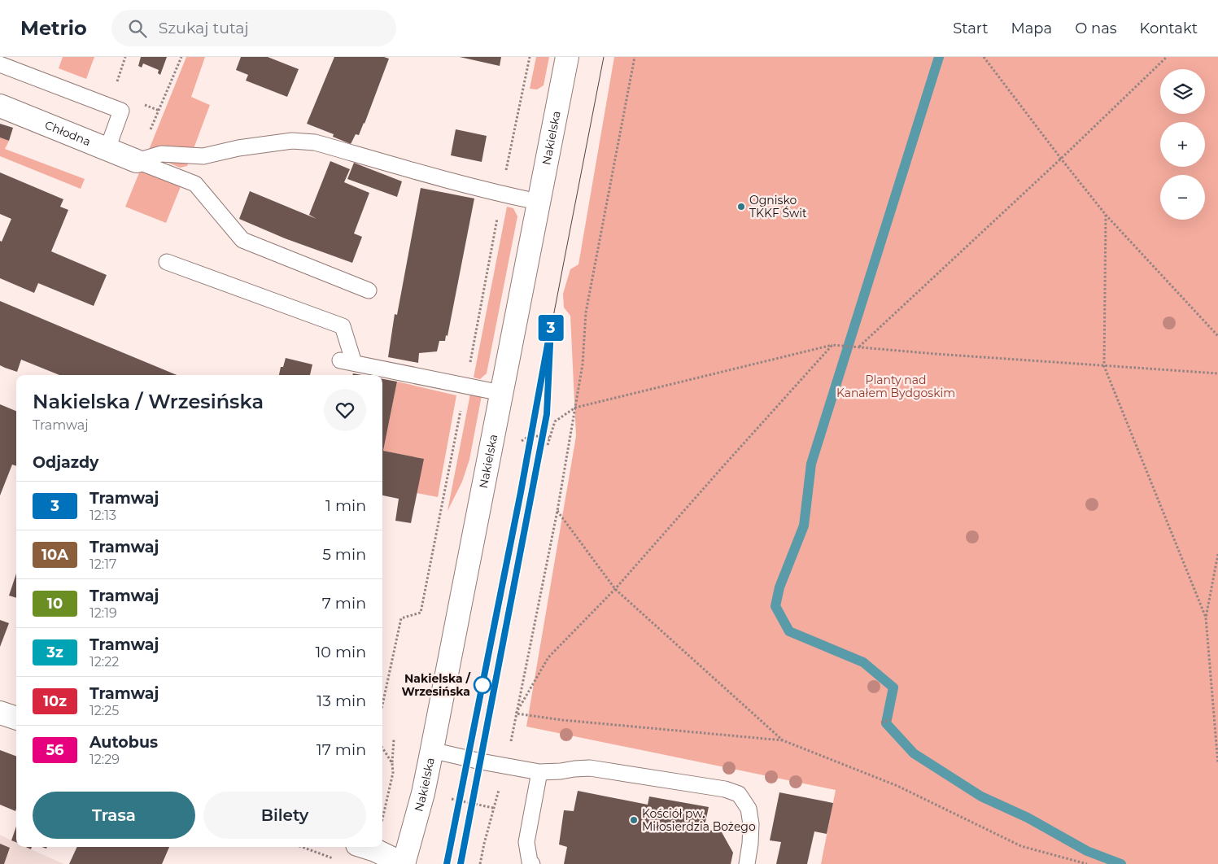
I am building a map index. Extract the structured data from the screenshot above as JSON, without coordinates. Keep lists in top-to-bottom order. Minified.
{"streets":{"main road":["Chłodna","Nakielska"]},"parks":["Planty nad Kanałem Bydgoskim"],"places":["Ognisko TKKF Świt","Nakielska / Wrzesińska","Kościół pw. Miłosierdzia Bożego"],"lines":["tram line 3"],"page":{"header":"Metrio","search":"Szukaj tutaj","nav":["Start","Mapa","O nas","Kontakt"],"on_map":"3","map_buttons":["+","−"],"heading":[["Nakielska / Wrzesińska","Tramwaj"],"Odjazdy"],"list":[{"mark":"3","name":"Tramwaj","note":"12:13","value":"1 min"},{"mark":"10A","name":"Tramwaj","note":"12:17","value":"5 min"},{"mark":"10","name":"Tramwaj","note":"12:19","value":"7 min"},{"mark":"3z","name":"Tramwaj","note":"12:22","value":"10 min"},{"mark":"10z","name":"Tramwaj","note":"12:25","value":"13 min"},{"mark":"56","name":"Autobus","note":"12:29","value":"17 min"}],"buttons":["Trasa","Bilety"]}}
